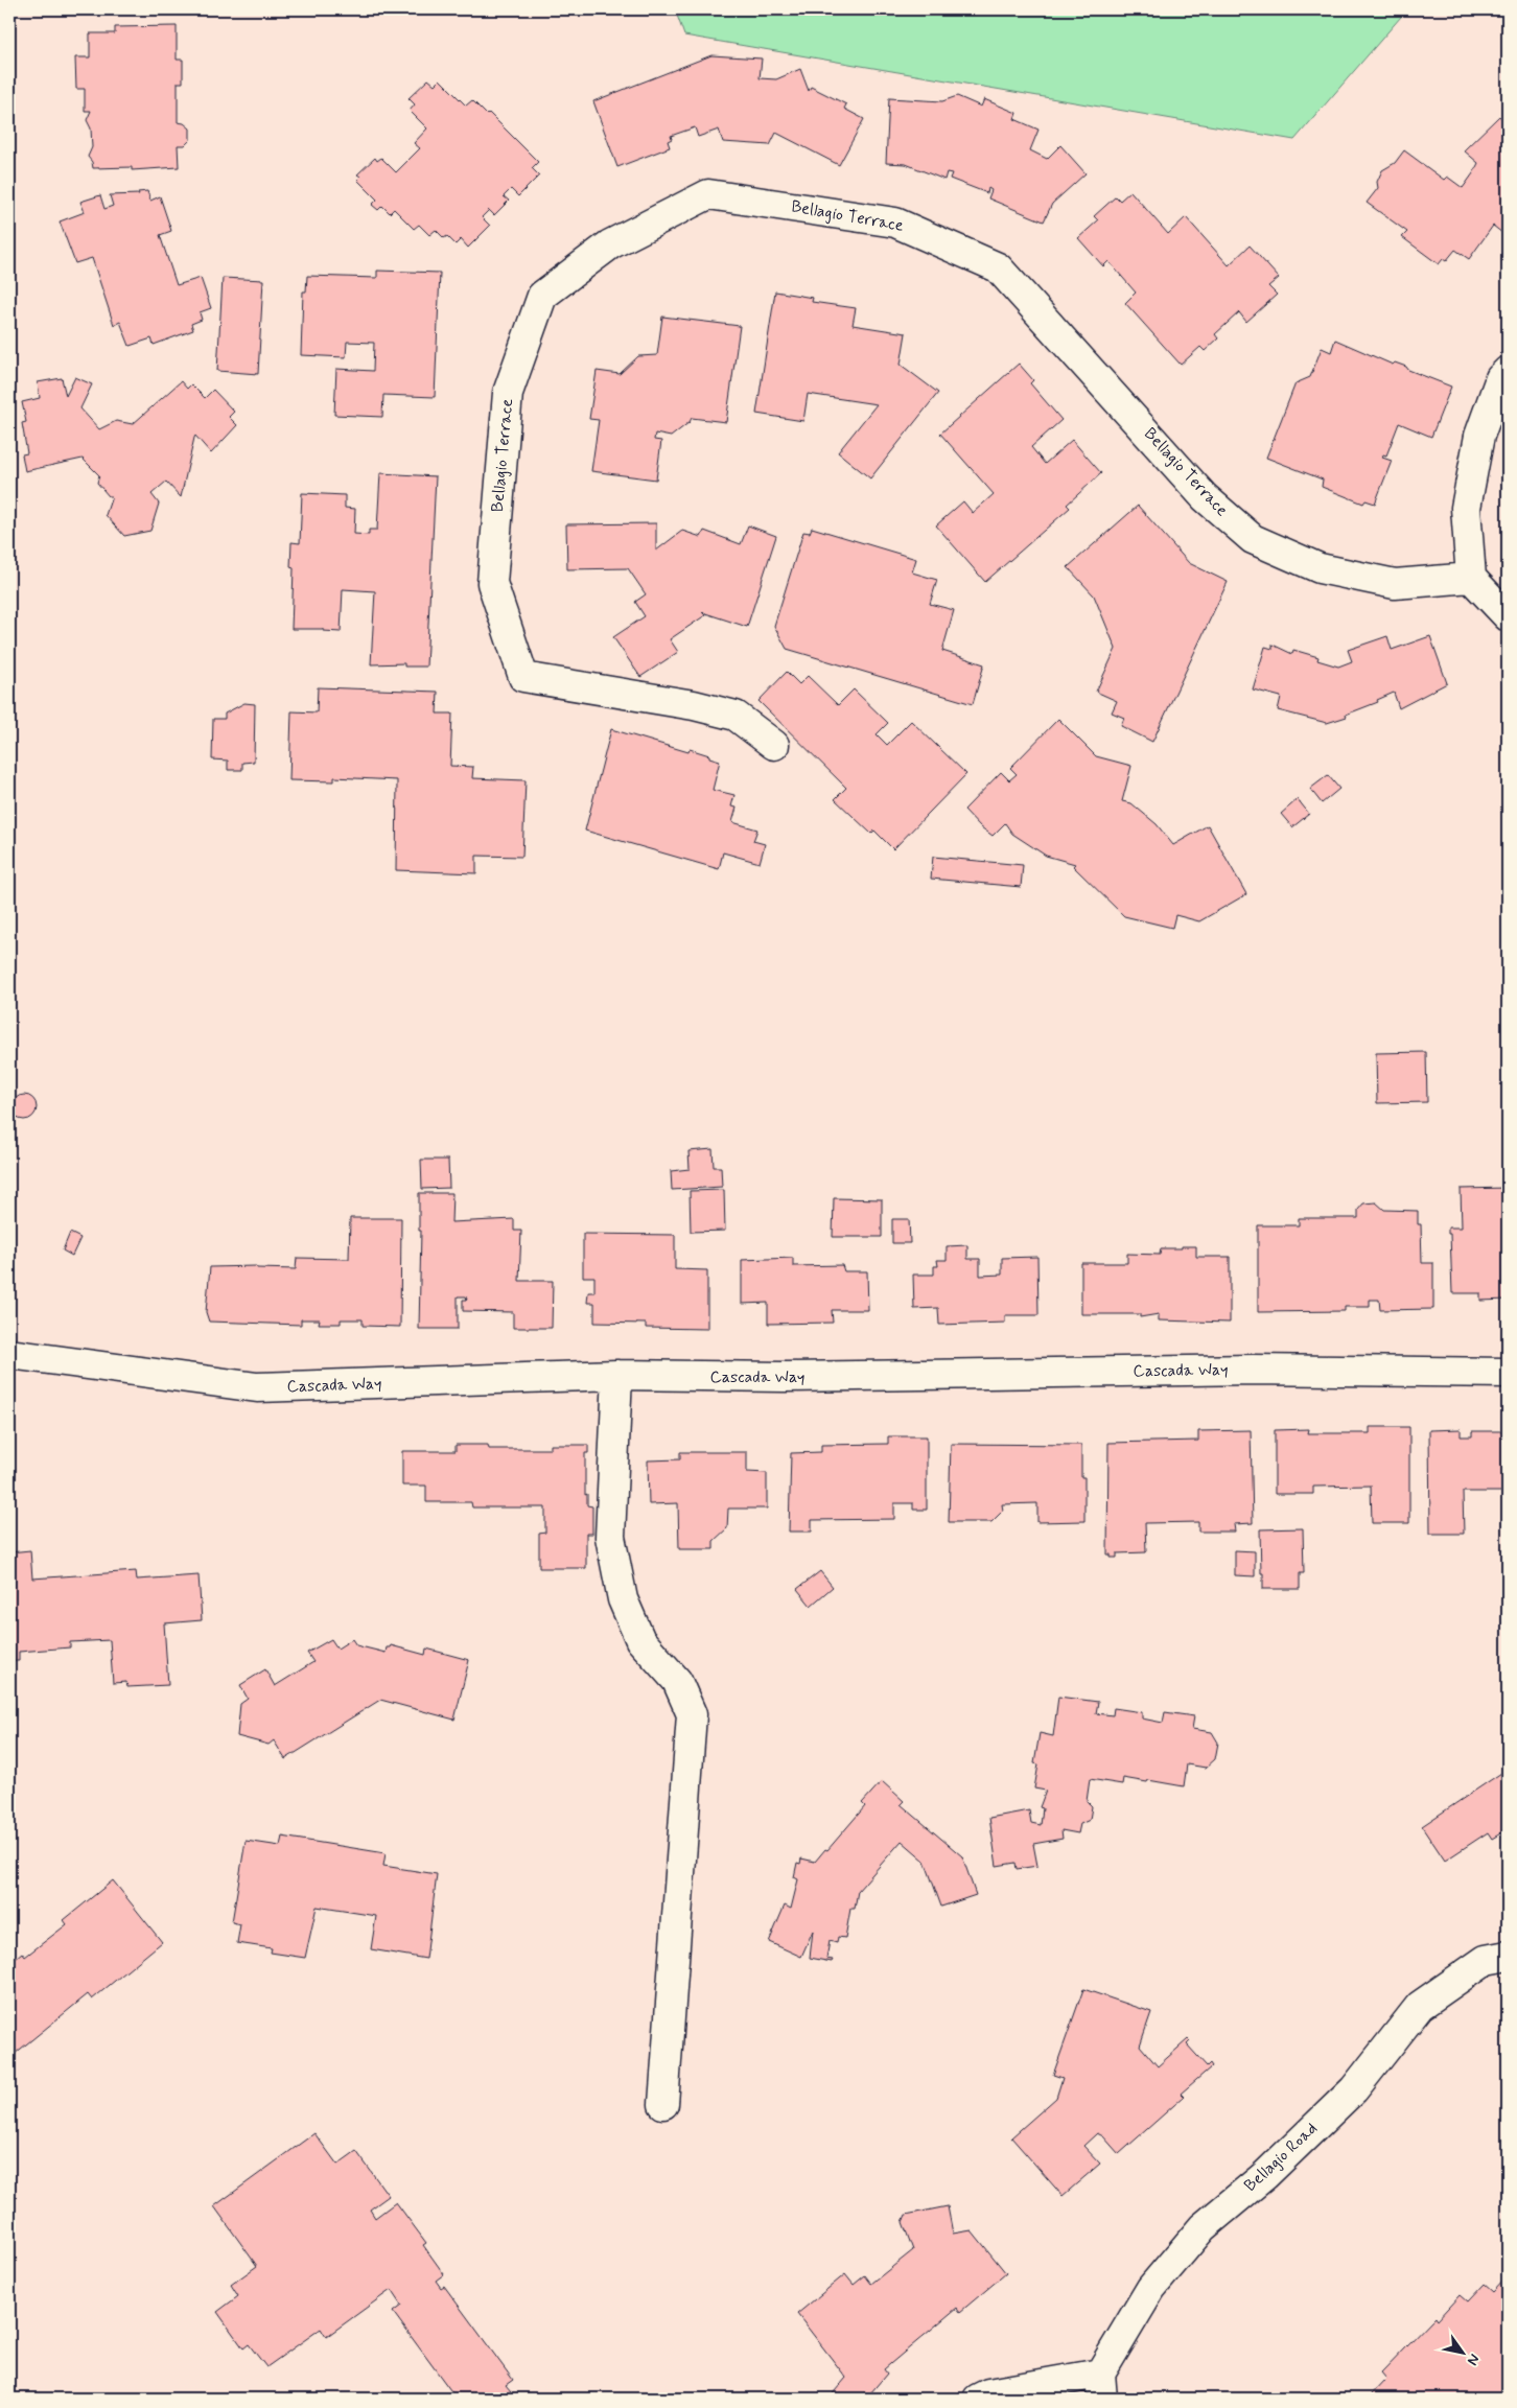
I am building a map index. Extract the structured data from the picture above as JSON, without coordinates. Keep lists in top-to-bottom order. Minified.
{"streets":{"street":["Bellagio Terrace","Cascada Way","Bellagio Road"]},"north":"bottom right"}
